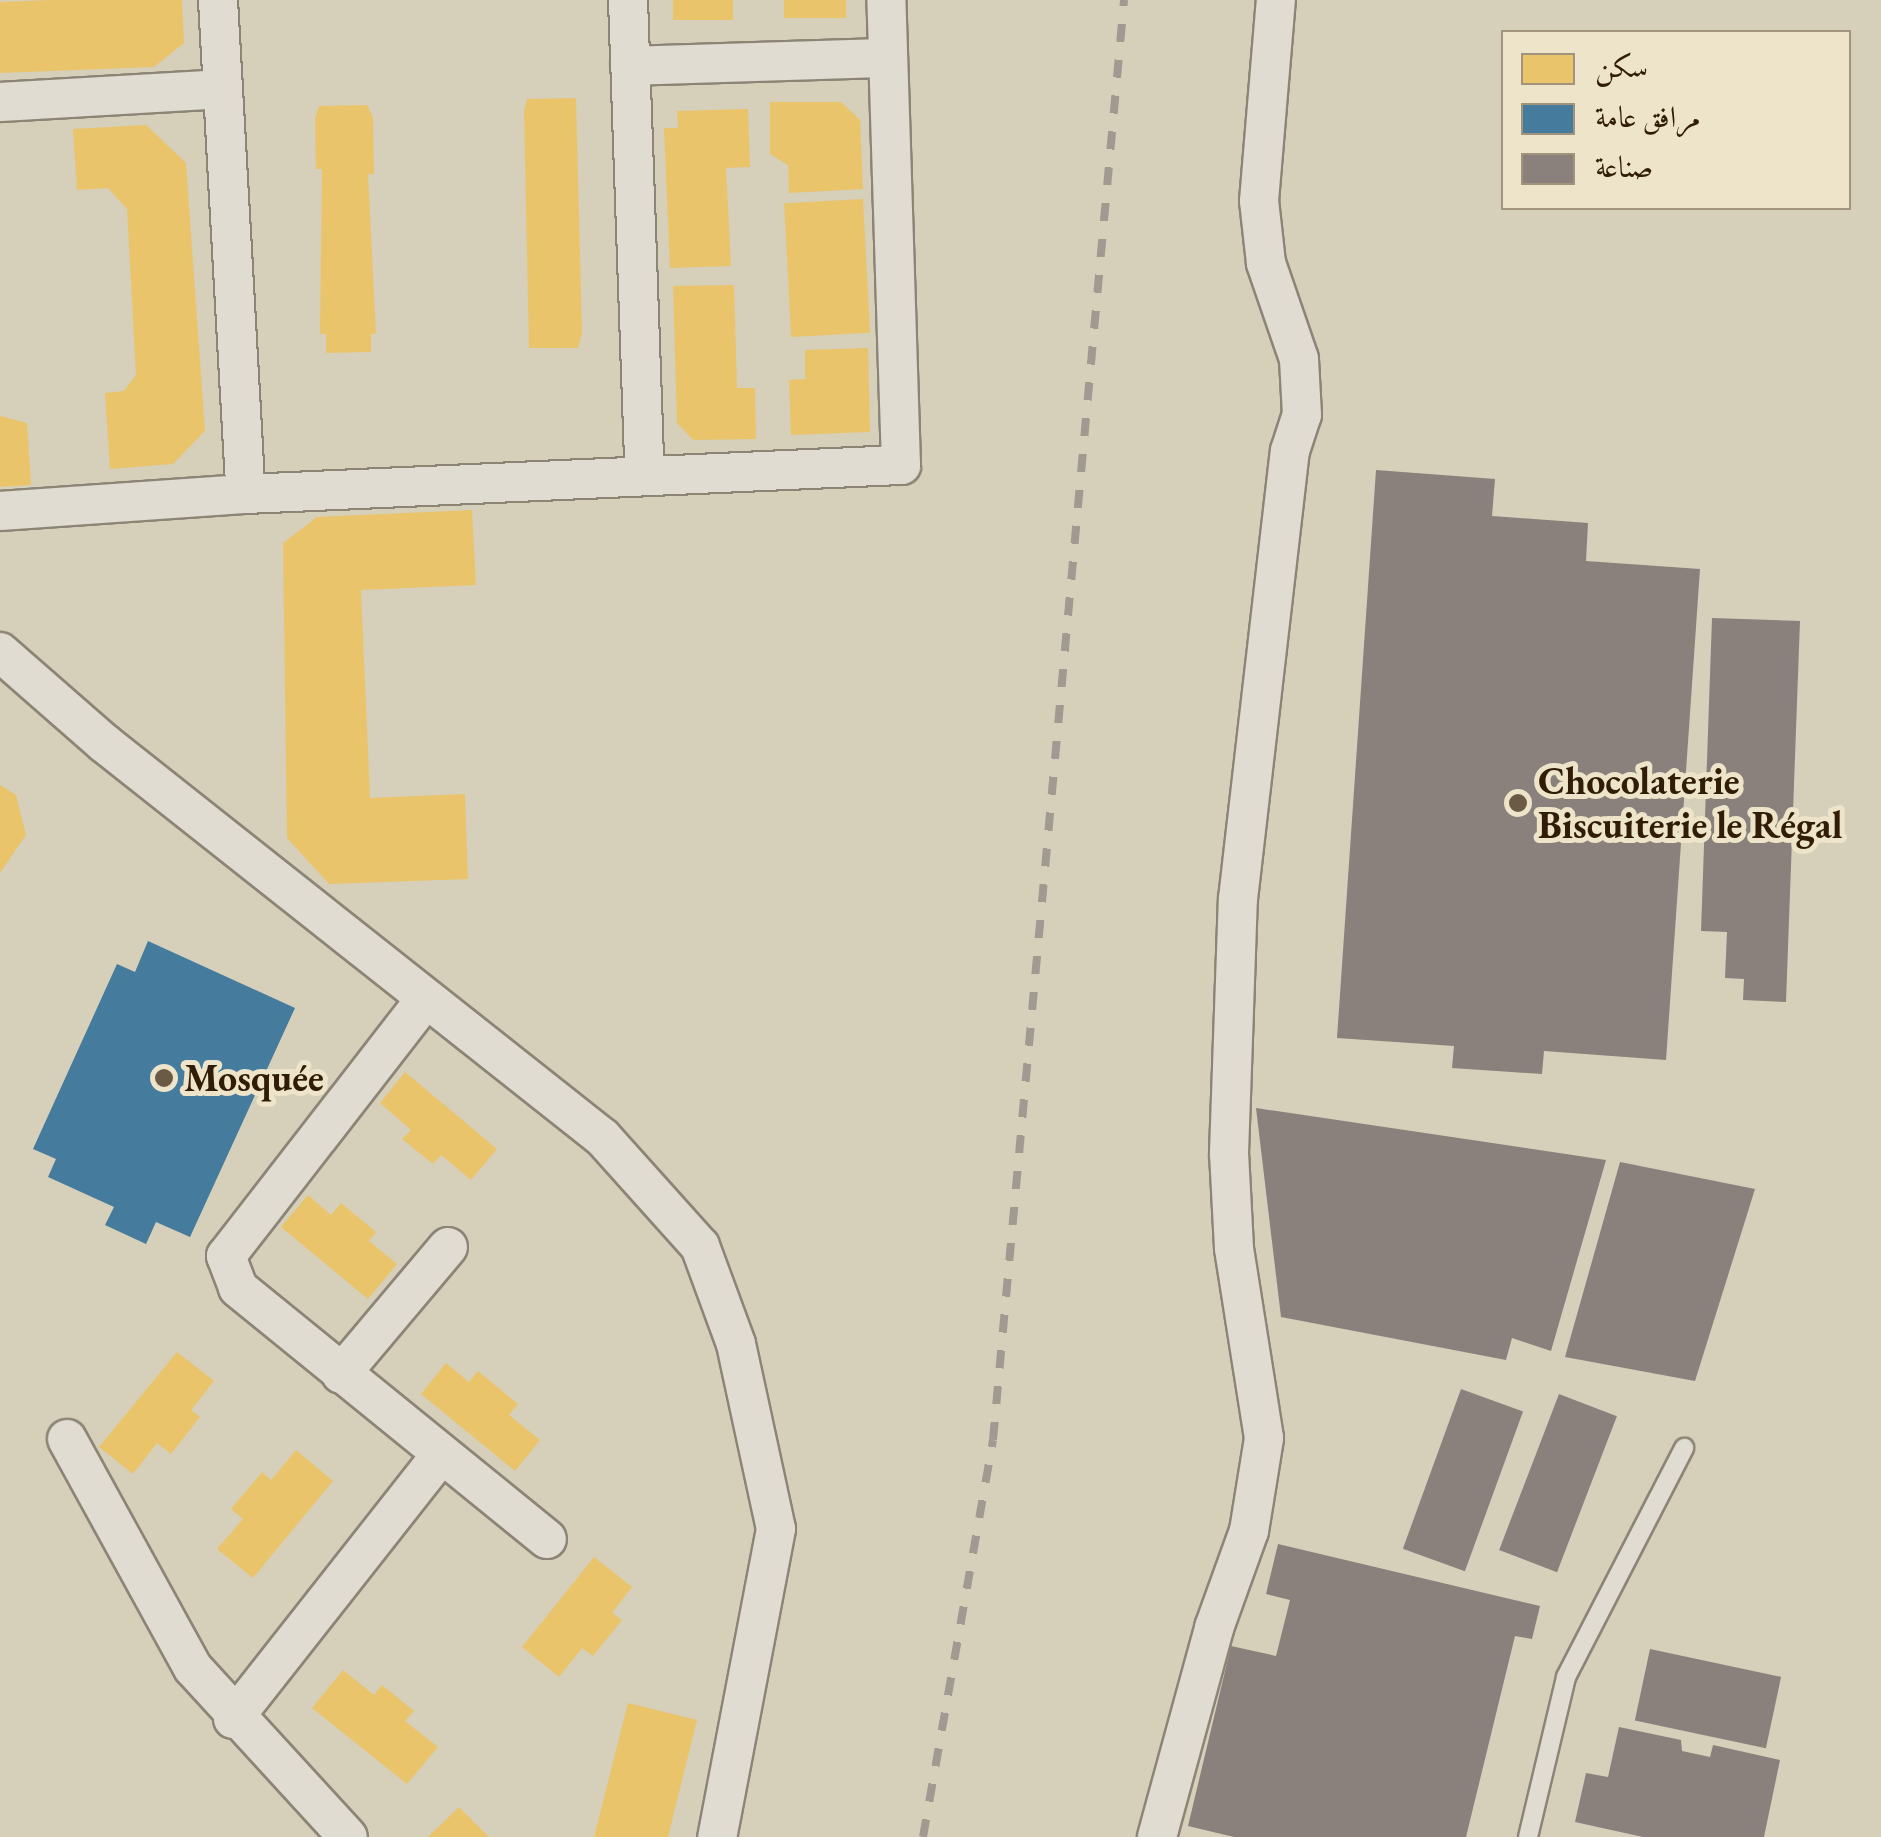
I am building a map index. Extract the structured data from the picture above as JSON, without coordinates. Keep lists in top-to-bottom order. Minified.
{"places":["Chocolaterie Biscuiterie le Régal","Mosquée"],"legend":["سكن","مرافق عامة","صناعة"]}
